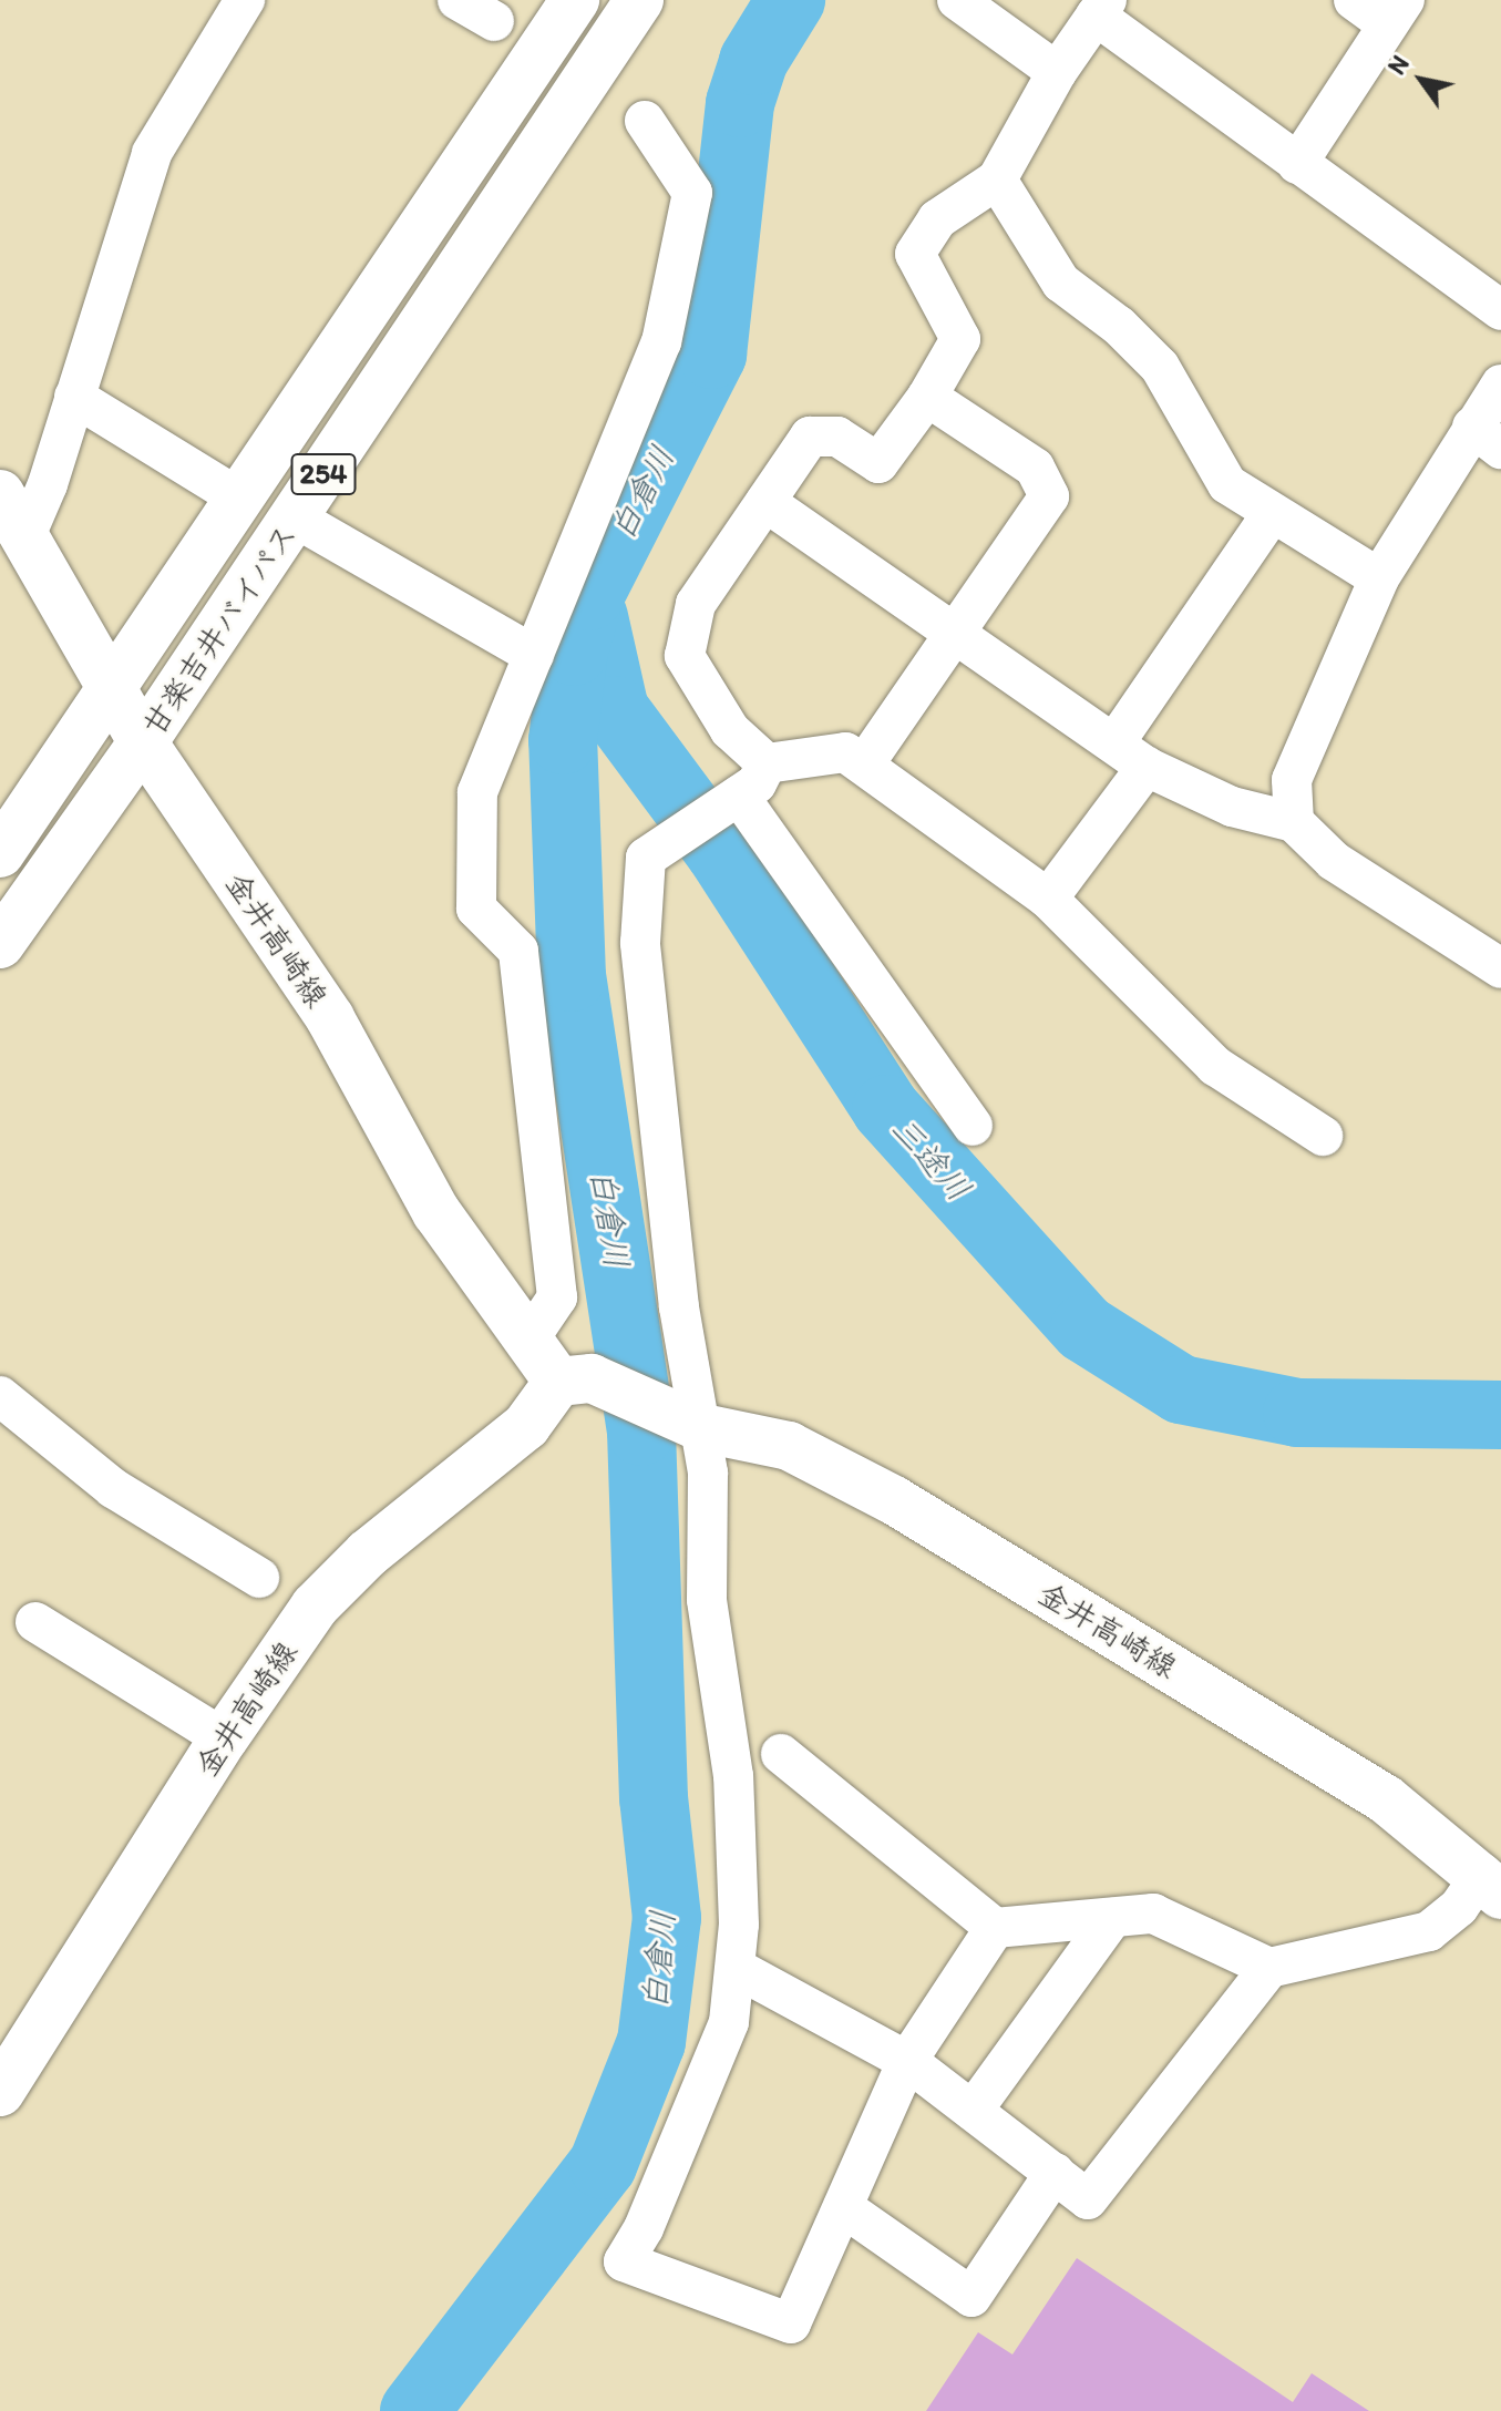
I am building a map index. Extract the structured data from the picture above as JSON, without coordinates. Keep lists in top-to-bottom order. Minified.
{"streets":{"main road":["254","甘楽吉井バイパス","金井高崎線"]},"crossings":[["甘楽吉井バイパス","金井高崎線"]],"water":["白倉川","三途川"],"north":"top left"}
